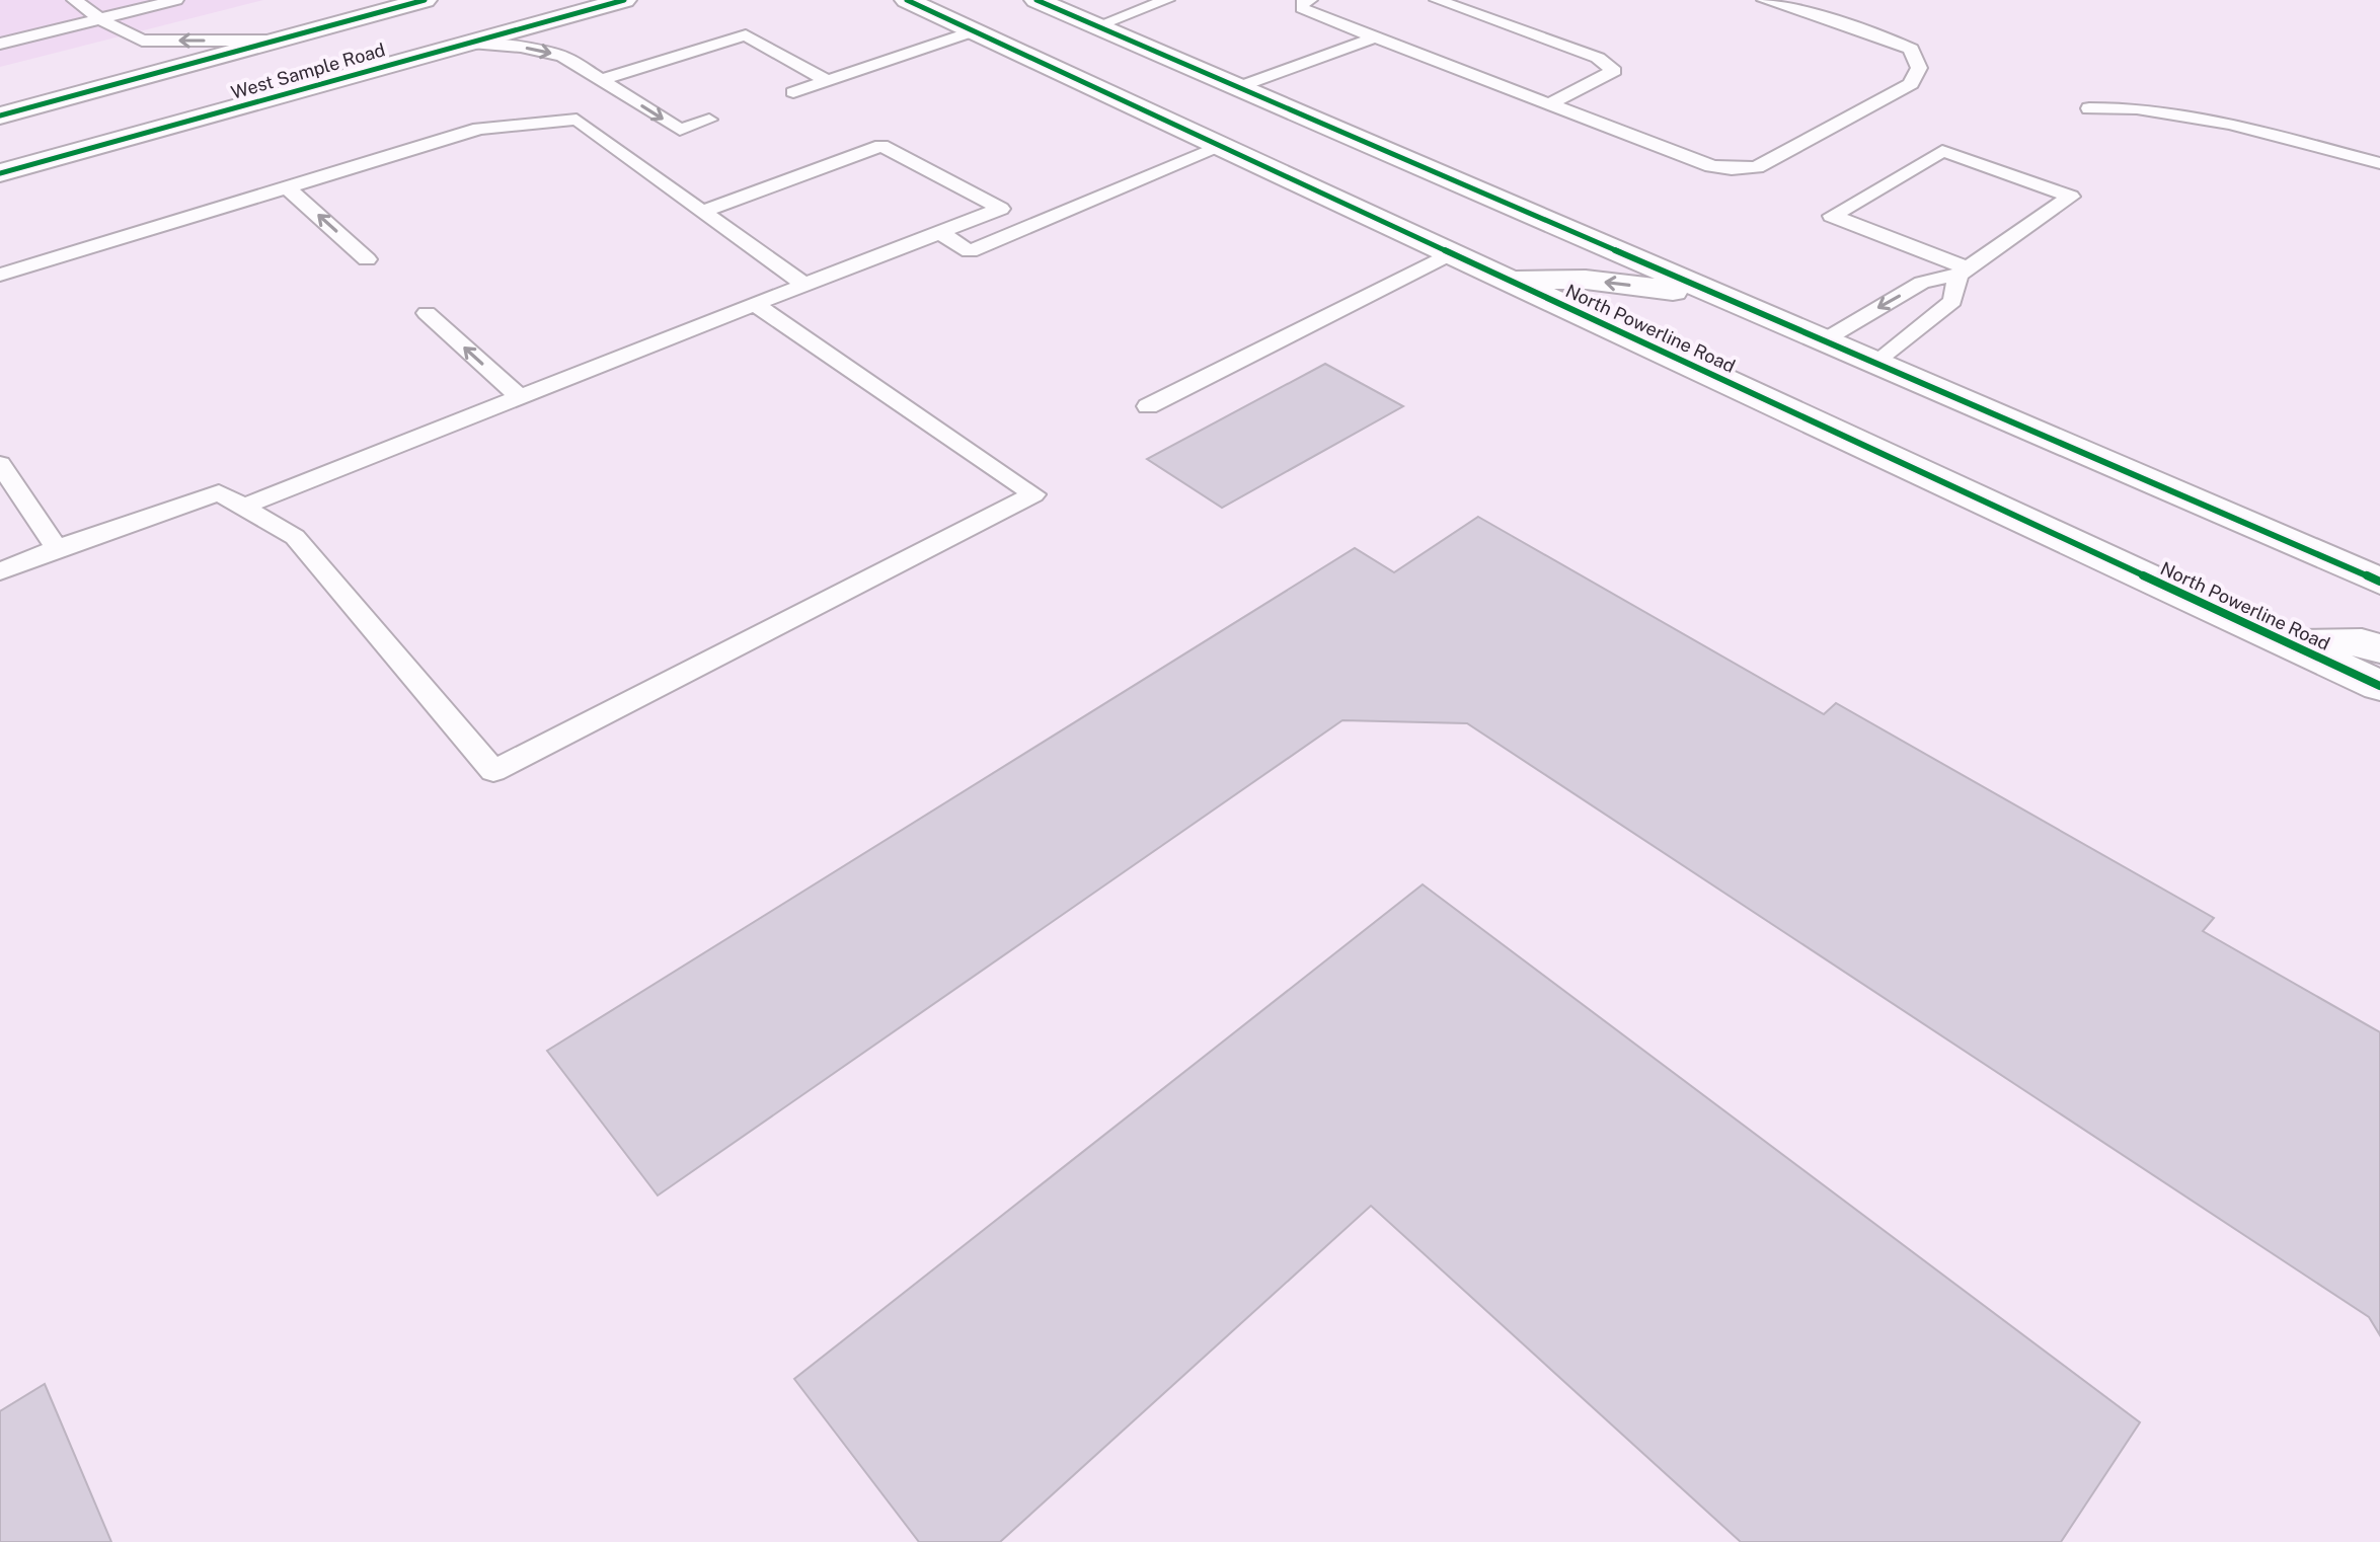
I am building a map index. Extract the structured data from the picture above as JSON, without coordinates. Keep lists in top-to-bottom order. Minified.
{"streets":{"main road":["West Sample Road","North Powerline Road"]}}
